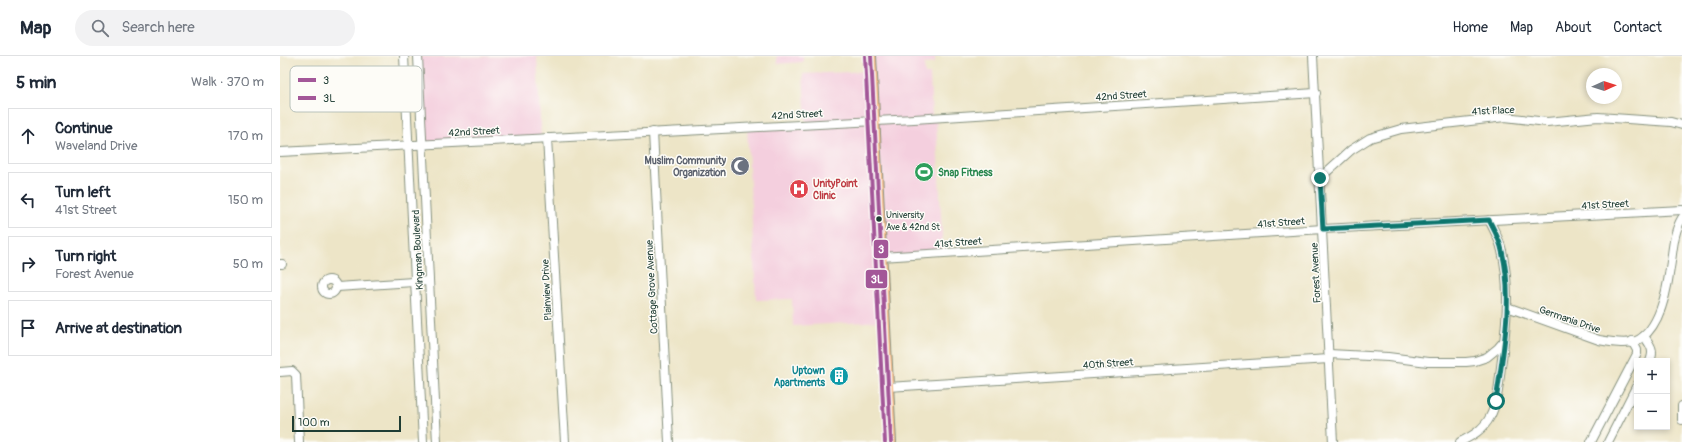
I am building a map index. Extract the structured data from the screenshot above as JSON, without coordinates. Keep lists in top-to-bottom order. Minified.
{"streets":{"street":["42nd Street","41st Place","41st Street","Kingman Boulevard","Forest Avenue","Cottage Grove Avenue","Plainview Drive","Germania Drive","40th Street"]},"crossings":[["42nd Street","Kingman Boulevard"],["42nd Street","Forest Avenue"],["42nd Street","Cottage Grove Avenue"],["42nd Street","Plainview Drive"],["41st Place","Forest Avenue"],["41st Street","Forest Avenue"],["Forest Avenue","40th Street"]],"places":{"mosque":["Muslim Community Organization"],"sports":["Snap Fitness"],"hospital":["UnityPoint Clinic"],"other":["University Ave & 42nd St"],"building":["Uptown Apartments"]},"lines":["transit line 3","transit line 3L"],"legend":["3","3L"],"scale_bar":"100 m","north":"right","page":{"header":"Map","search":"Search here","nav":["Home","Map","About","Contact"],"heading":["5 min","Walk · 370 m"],"list":[["Continue","Waveland Drive","170 m"],["Turn left","41st Street","150 m"],["Turn right","Forest Avenue","50 m"],"Arrive at destination"],"map_buttons":["+","−"],"scale":"100 m"}}
